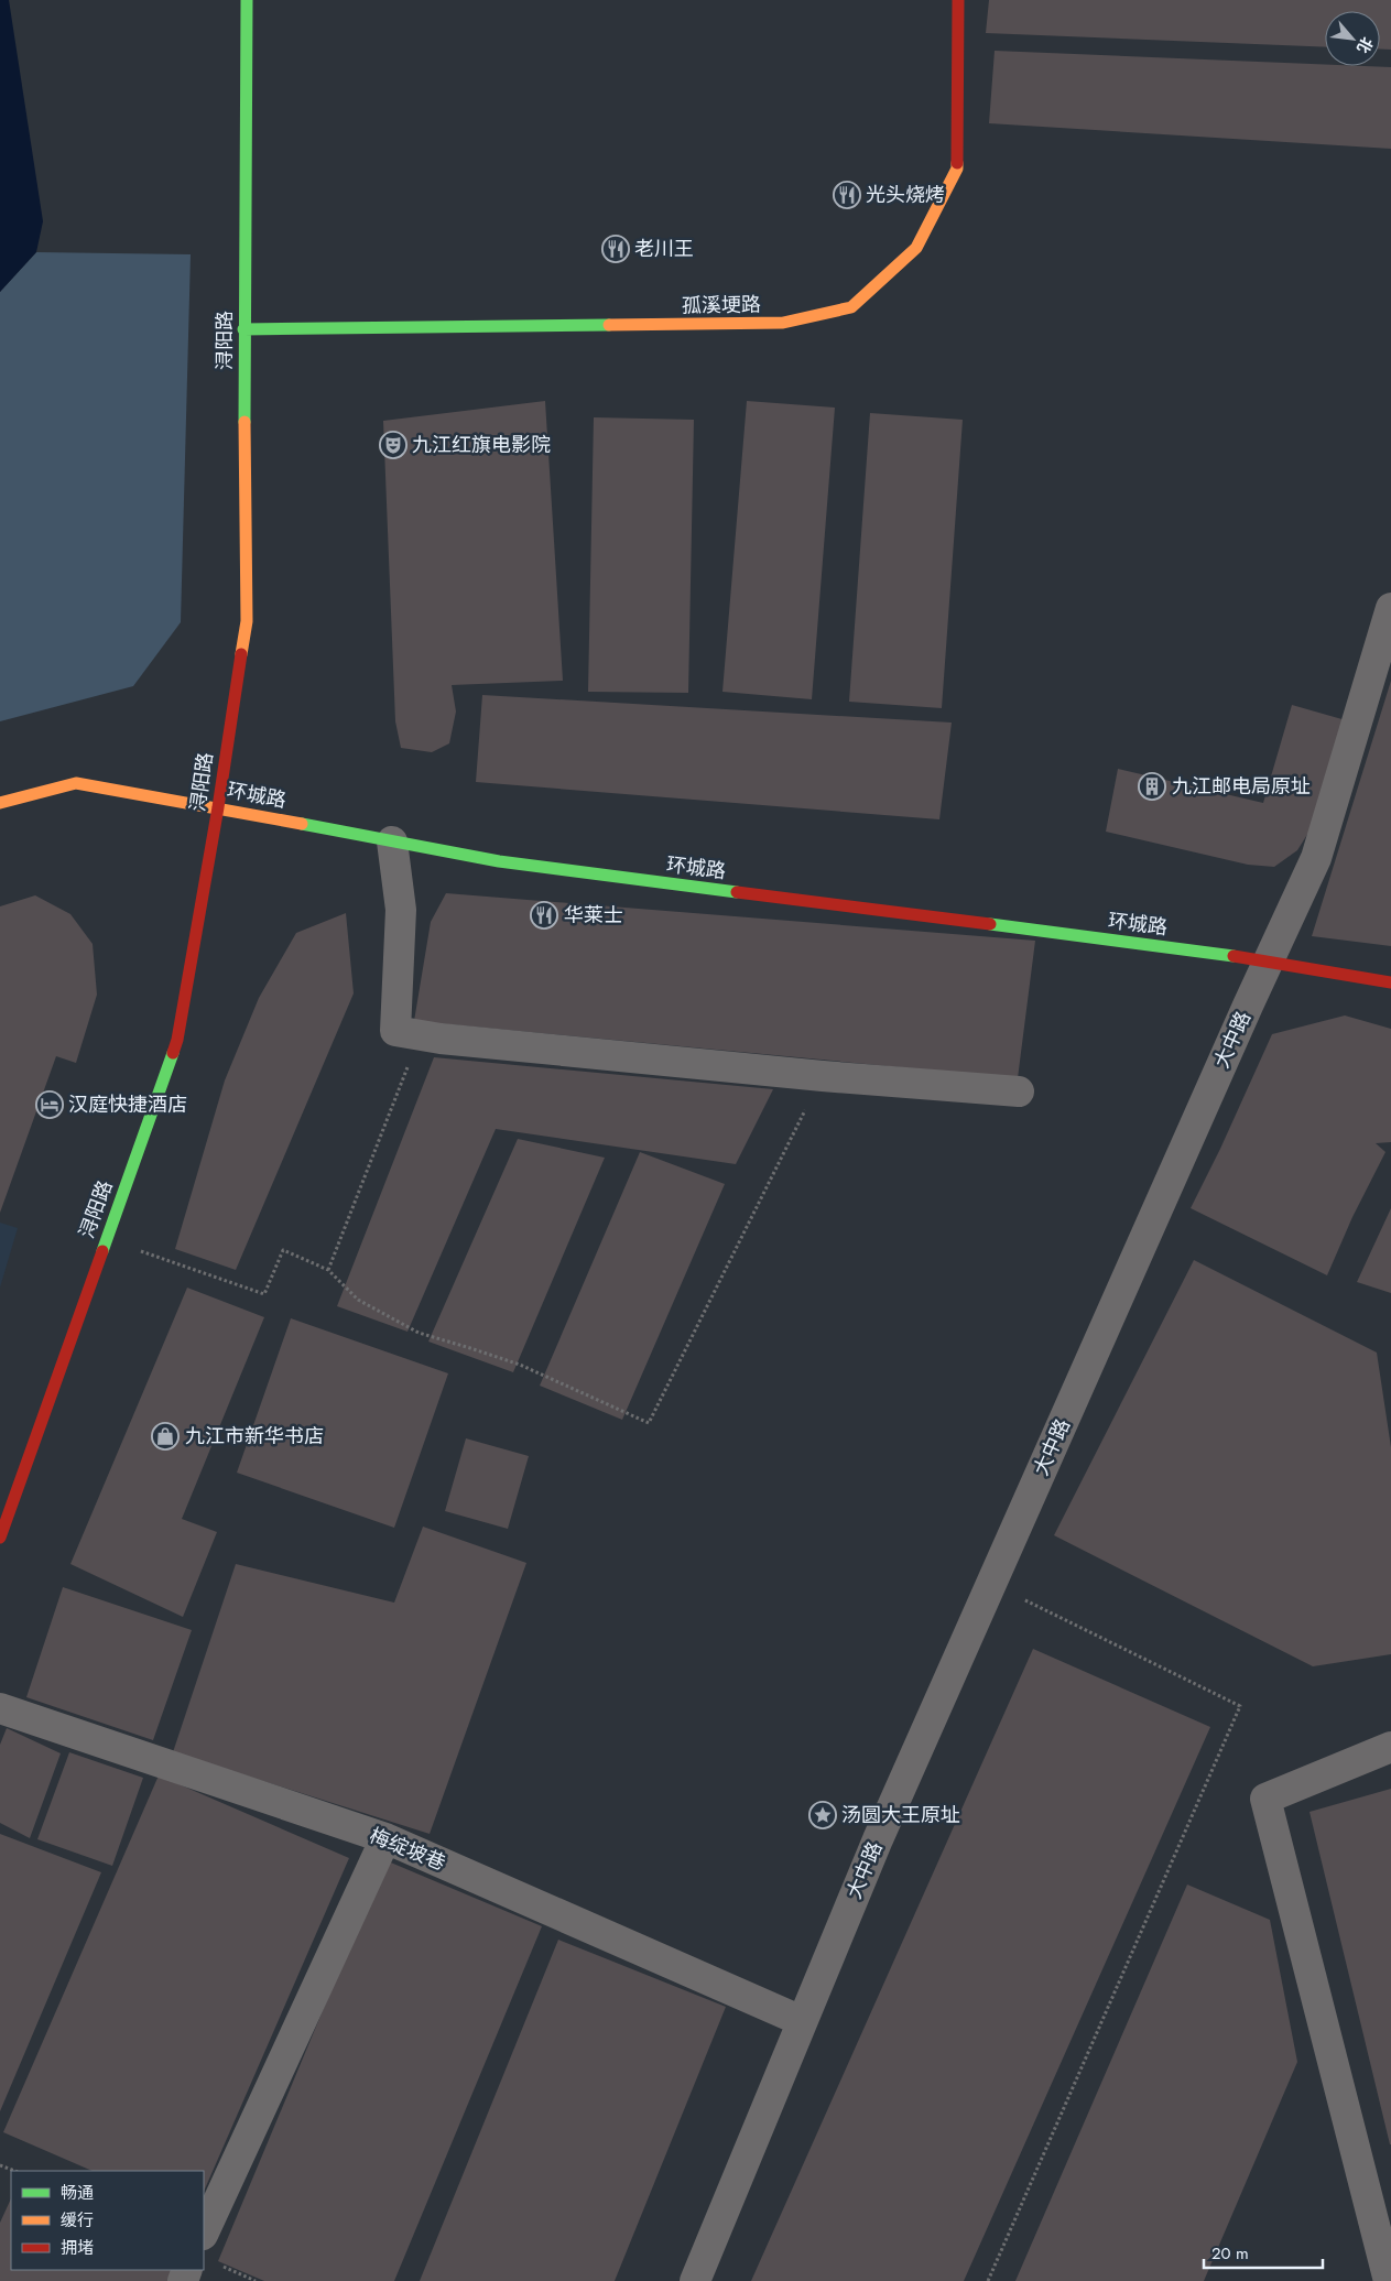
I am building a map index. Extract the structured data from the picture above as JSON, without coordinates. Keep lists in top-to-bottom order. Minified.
{"streets":{"street":["孤溪埂路","浔阳路","环城路","大中路","梅绽坡巷"]},"crossings":[["孤溪埂路","浔阳路"],["浔阳路","环城路"],["环城路","大中路"],["大中路","梅绽坡巷"]],"places":{"restaurant":["光头烧烤","老川王","华莱士"],"theatre":["九江红旗电影院"],"building":["九江邮电局原址"],"hotel":["汉庭快捷酒店"],"shop":["九江市新华书店"],"place":["汤圆大王原址"]},"legend":["畅通","缓行","拥堵"],"scale_bar":"20 m","north":"bottom right"}
